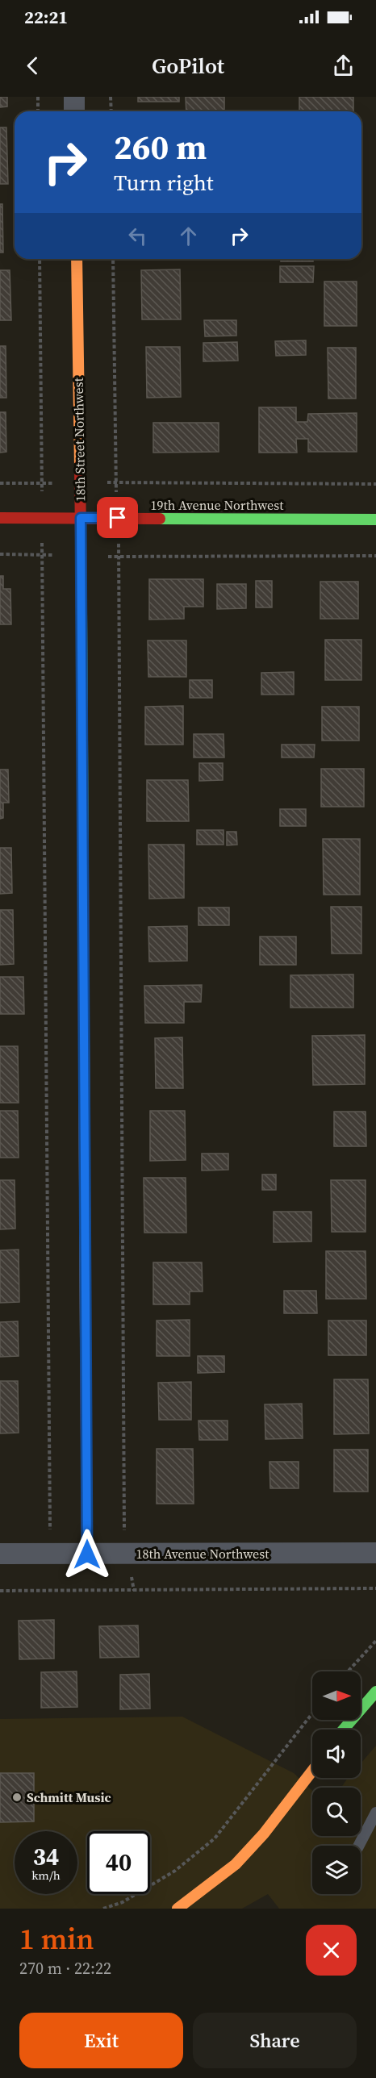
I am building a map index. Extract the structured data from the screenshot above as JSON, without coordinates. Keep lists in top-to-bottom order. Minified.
{"streets":{"street":["18th Street Northwest","19th Avenue Northwest","18th Avenue Northwest"]},"crossings":[["18th Street Northwest","19th Avenue Northwest"],["18th Street Northwest","18th Avenue Northwest"]],"places":["Schmitt Music"],"north":"right","page":{"status":"22:21","header":"GoPilot","turn":["260 m","Turn right"],"speed":"34 km/h","limit":"40","heading":["1 min","270 m · 22:22"],"buttons":["Exit","Share"]}}
